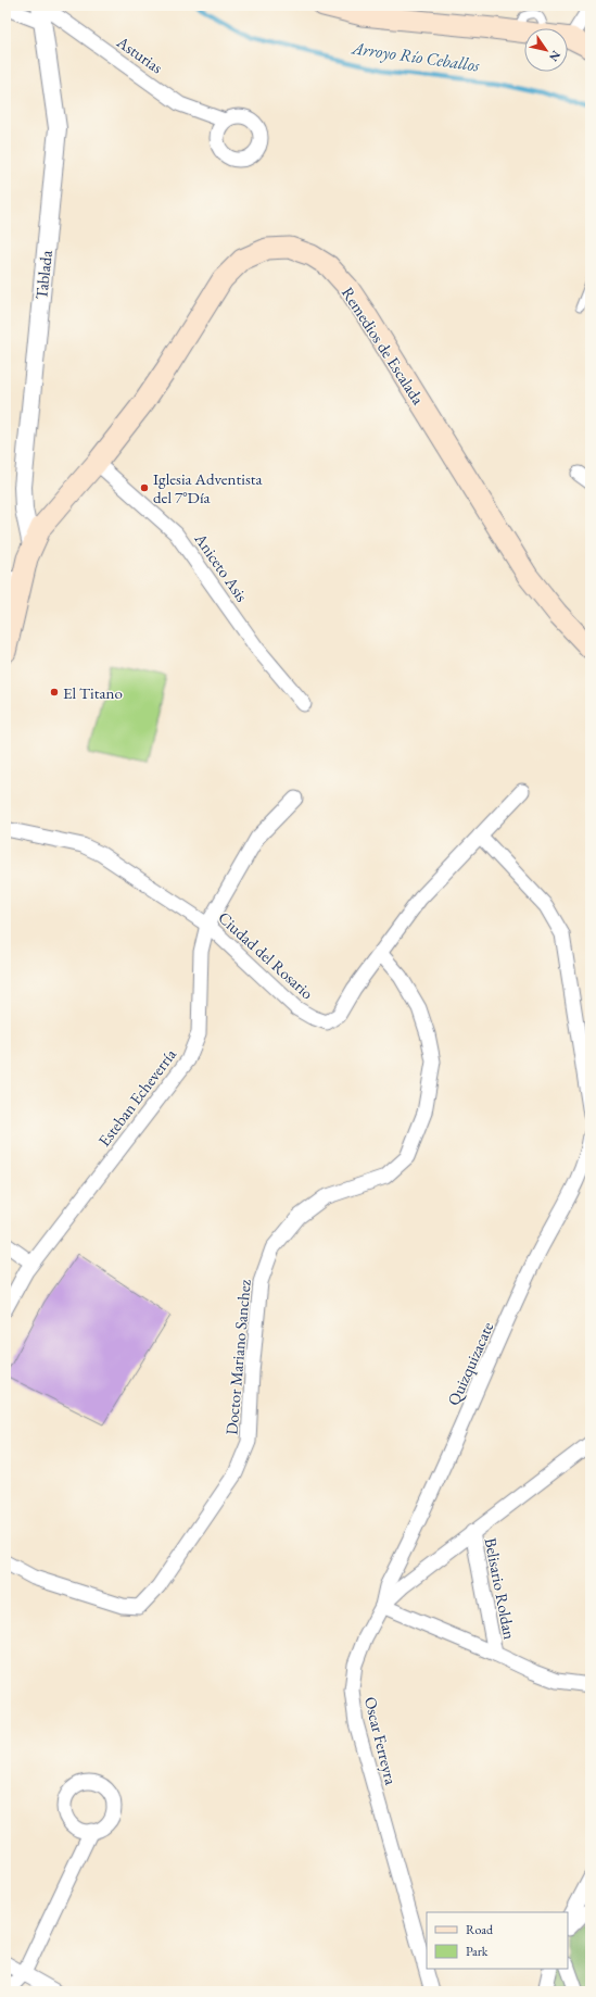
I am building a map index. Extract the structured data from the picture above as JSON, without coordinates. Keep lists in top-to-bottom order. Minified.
{"streets":{"main road":["Remedios de Escalada"],"street":["Asturias","Tablada","Aniceto Asis","Ciudad del Rosario","Esteban Echeverría","Doctor Mariano Sanchez","Quizquizacate","Belisario Roldan","Oscar Ferreyra"]},"crossings":[["Asturias","Tablada"],["Tablada","Remedios de Escalada"],["Remedios de Escalada","Aniceto Asis"],["Ciudad del Rosario","Esteban Echeverría"],["Ciudad del Rosario","Doctor Mariano Sanchez"],["Quizquizacate","Oscar Ferreyra"],["Belisario Roldan","Oscar Ferreyra"]],"water":["Arroyo Río Ceballos"],"places":["Iglesia Adventista del 7°Día","El Titano"],"legend":["Road","Park"],"north":"bottom right"}
